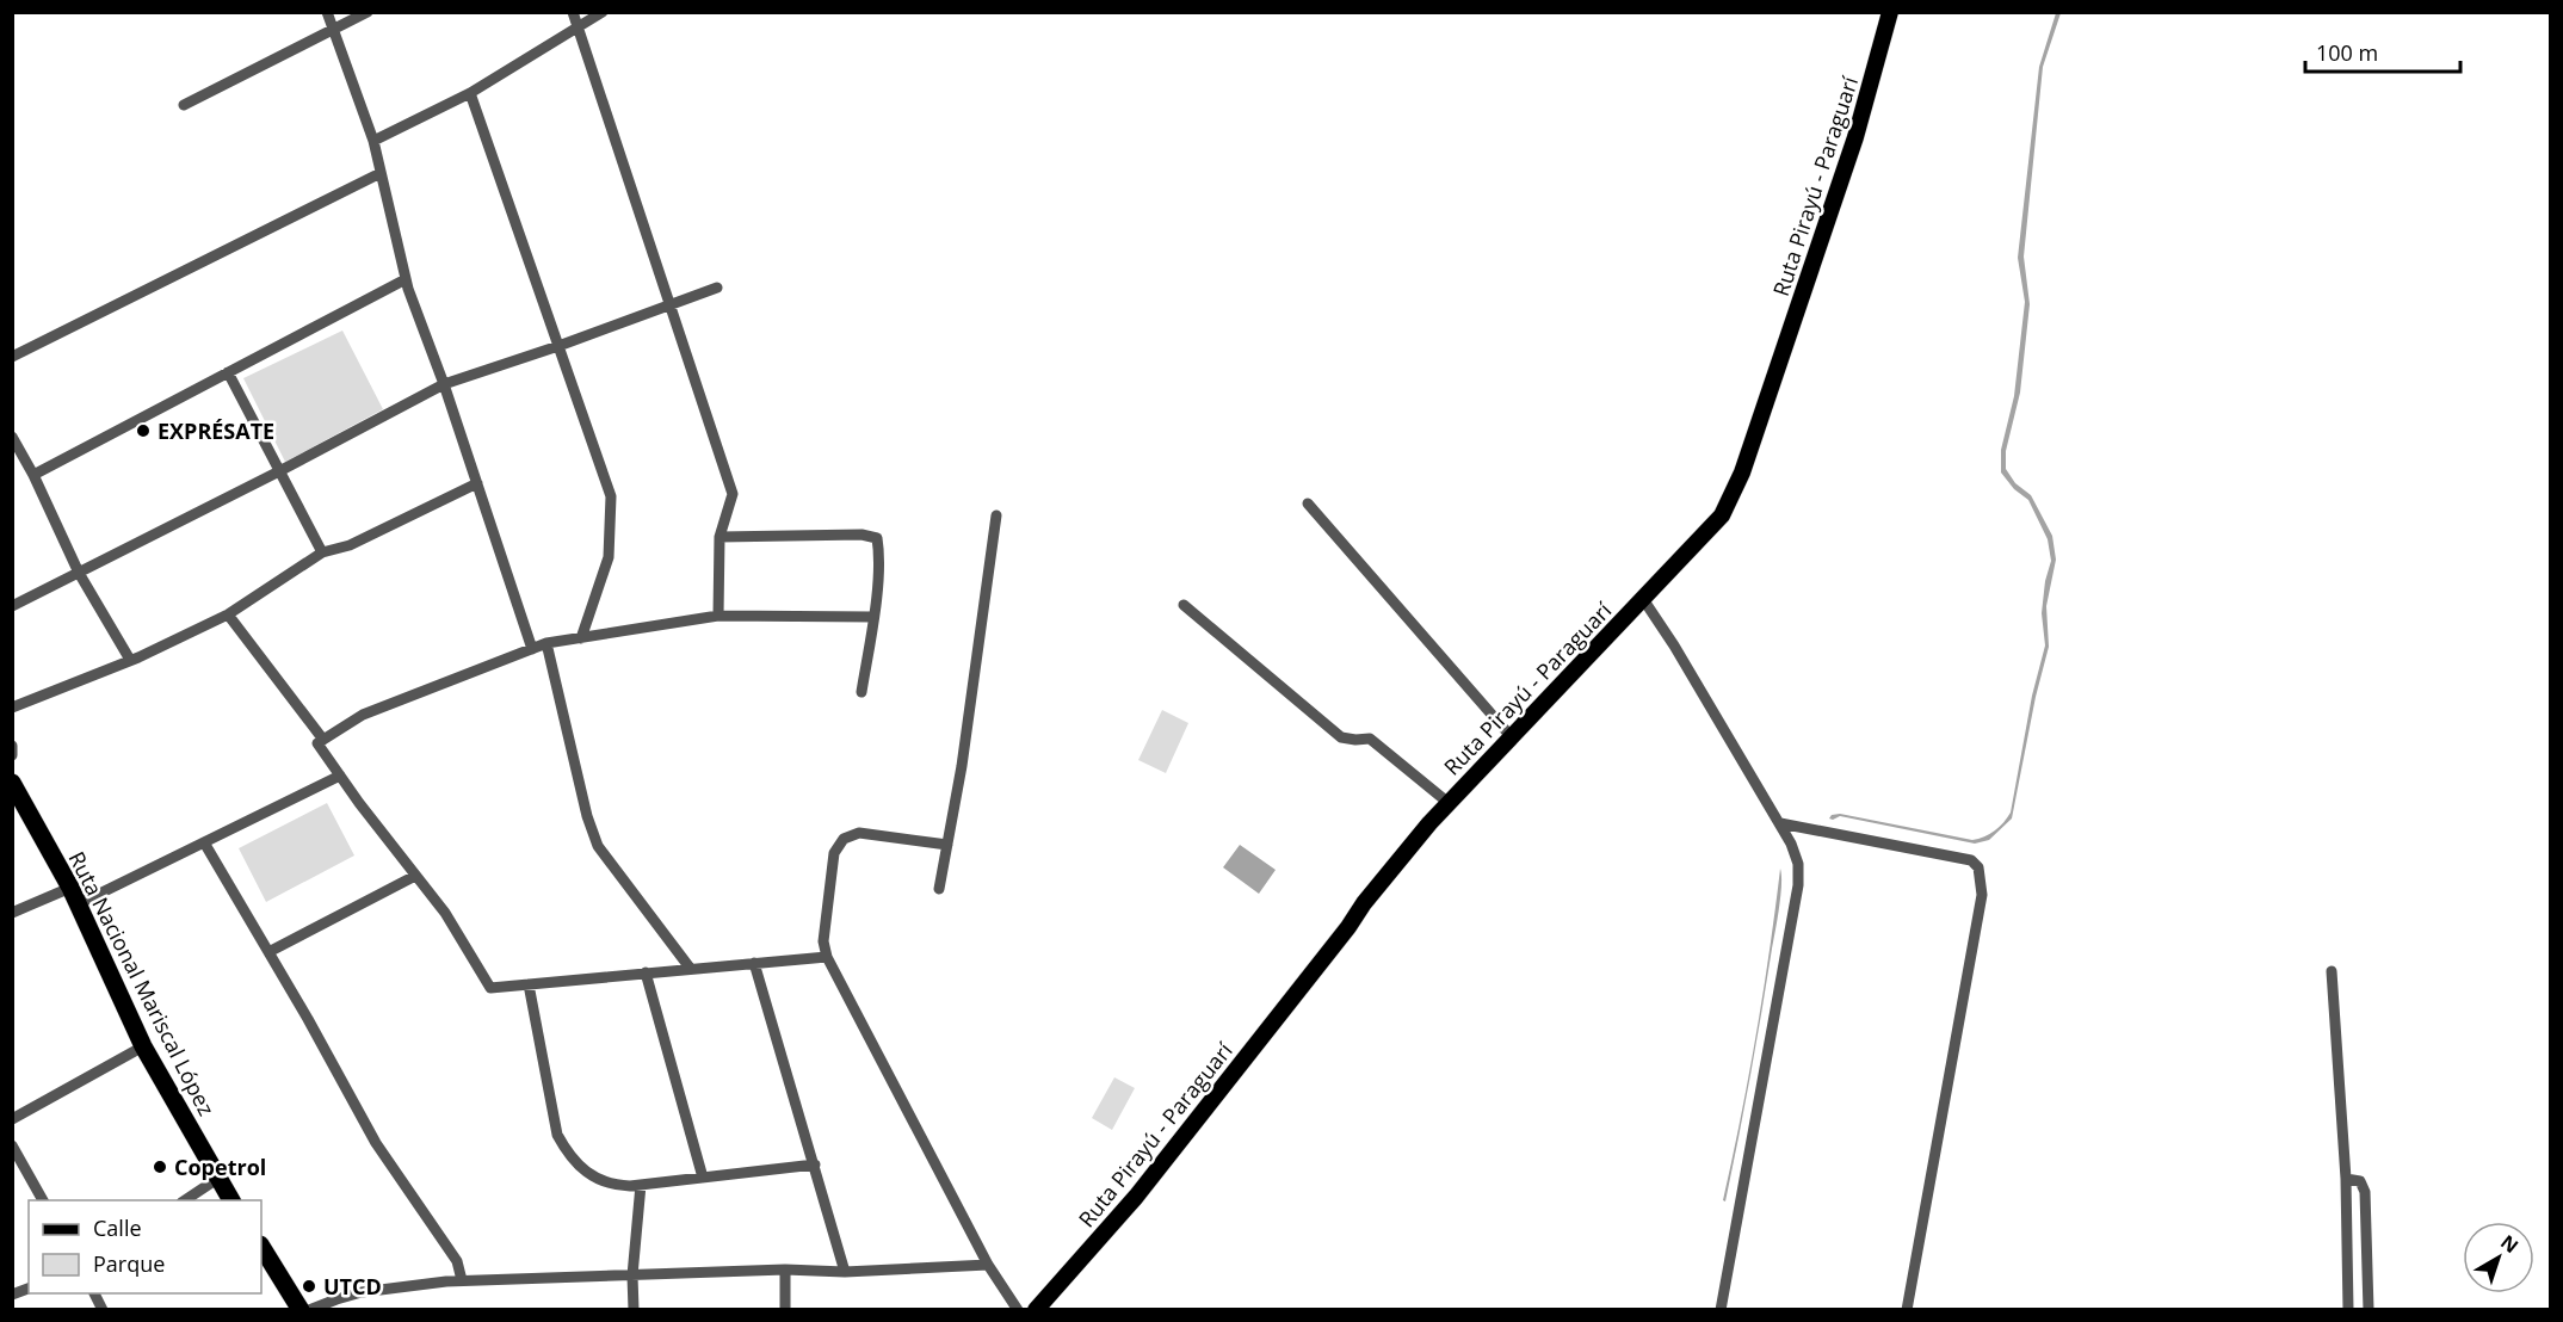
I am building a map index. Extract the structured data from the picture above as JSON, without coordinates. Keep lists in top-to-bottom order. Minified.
{"streets":{"highway":["Ruta Nacional Mariscal López"],"main road":["Ruta Pirayú - Paraguarí"]},"places":["EXPRÉSATE","Copetrol","UTCD"],"legend":["Calle","Parque"],"scale_bar":"100 m","north":"top right"}
